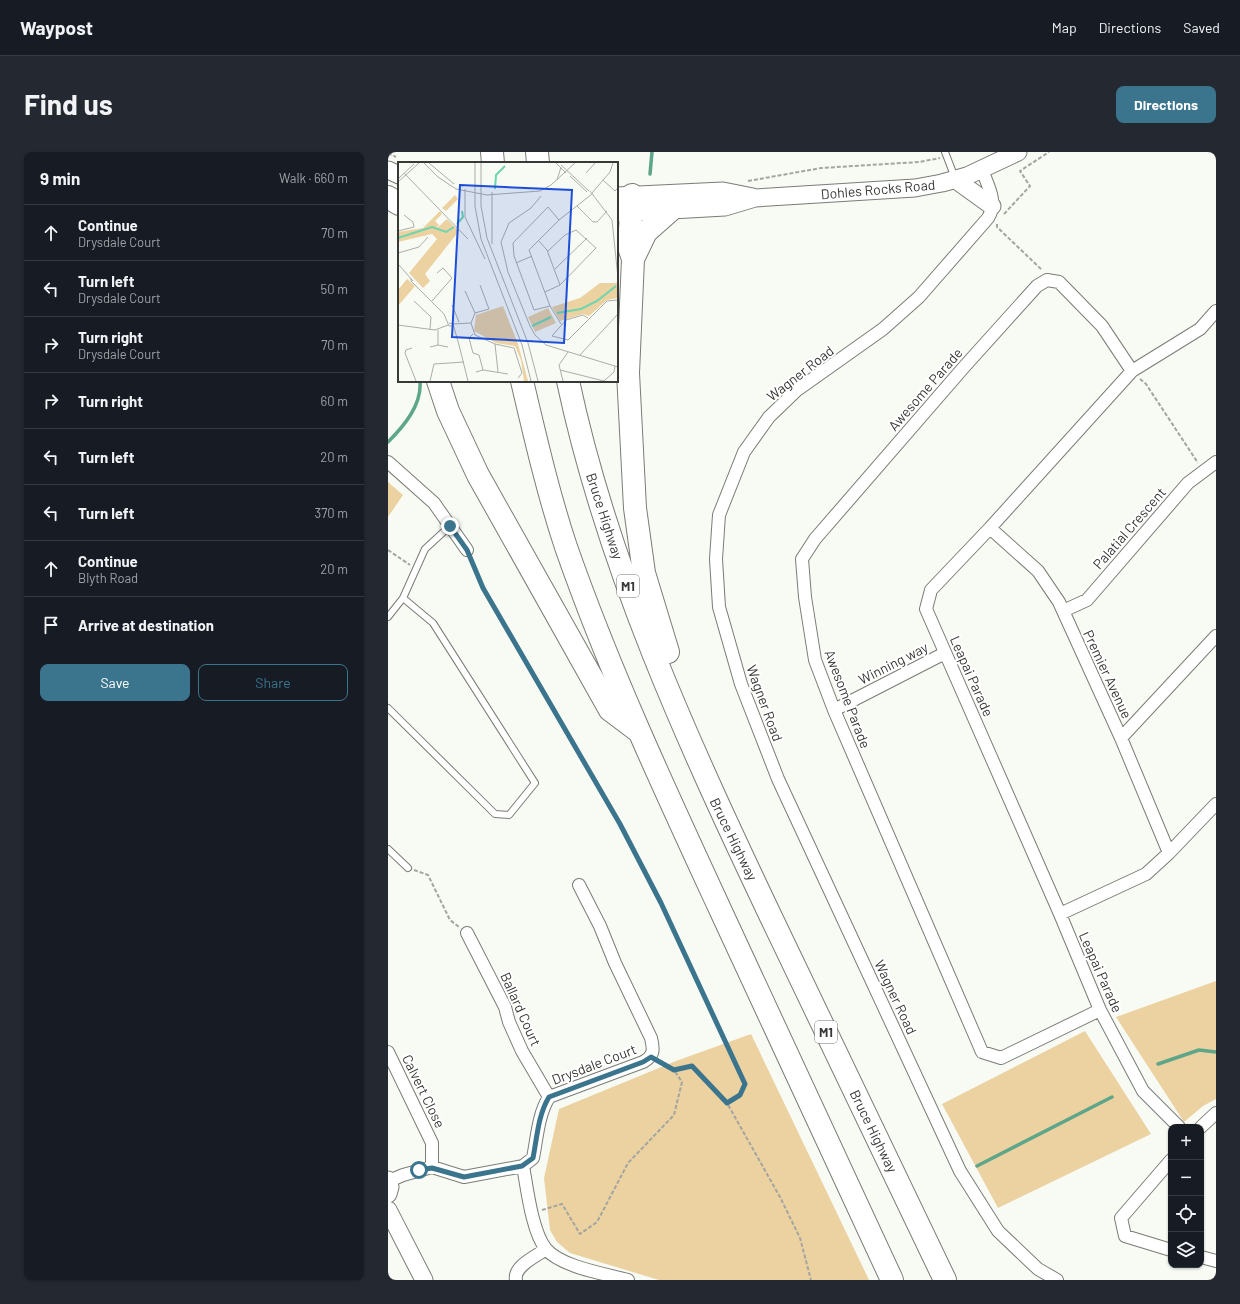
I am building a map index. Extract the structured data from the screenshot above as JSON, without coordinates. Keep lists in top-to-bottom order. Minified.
{"streets":{"highway":["Bruce Highway","M1"],"main road":["Dohles Rocks Road"],"street":["Wagner Road","Awesome Parade","Palatial Crescent","Winning way","Premier Avenue","Leapai Parade","Ballard Court","Drysdale Court","Calvert Close"]},"crossings":[["Awesome Parade","Winning way"],["Awesome Parade","Leapai Parade"],["Palatial Crescent","Premier Avenue"],["Winning way","Leapai Parade"],["Premier Avenue","Leapai Parade"],["Ballard Court","Drysdale Court"]],"page":{"header":"Waypost","nav":["Map","Directions","Saved"],"buttons":["Directions",["Save","Share"]],"title":"Find us","heading":["9 min","Walk · 660 m"],"list":[["Continue","Drysdale Court","70 m"],["Turn left","Drysdale Court","50 m"],["Turn right","Drysdale Court","70 m"],["Turn right","60 m"],["Turn left","20 m"],["Turn left","370 m"],["Continue","Blyth Road","20 m"],"Arrive at destination"],"map_buttons":["+","−"]}}
